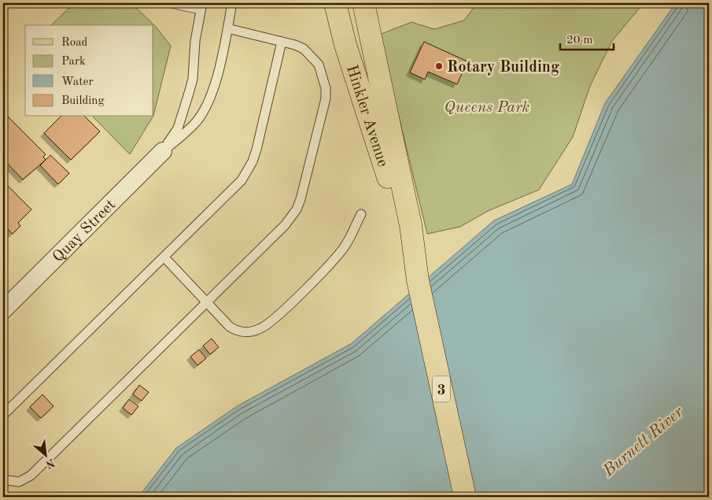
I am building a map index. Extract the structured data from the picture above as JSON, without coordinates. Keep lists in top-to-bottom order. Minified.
{"streets":{"main road":["Hinkler Avenue","3"],"street":["Quay Street"]},"crossings":[["Hinkler Avenue","3"]],"water":["Burnett River"],"parks":["Queens Park"],"places":["Rotary Building"],"legend":["Road","Park","Water","Building"],"scale_bar":"20 m","north":"bottom right"}
